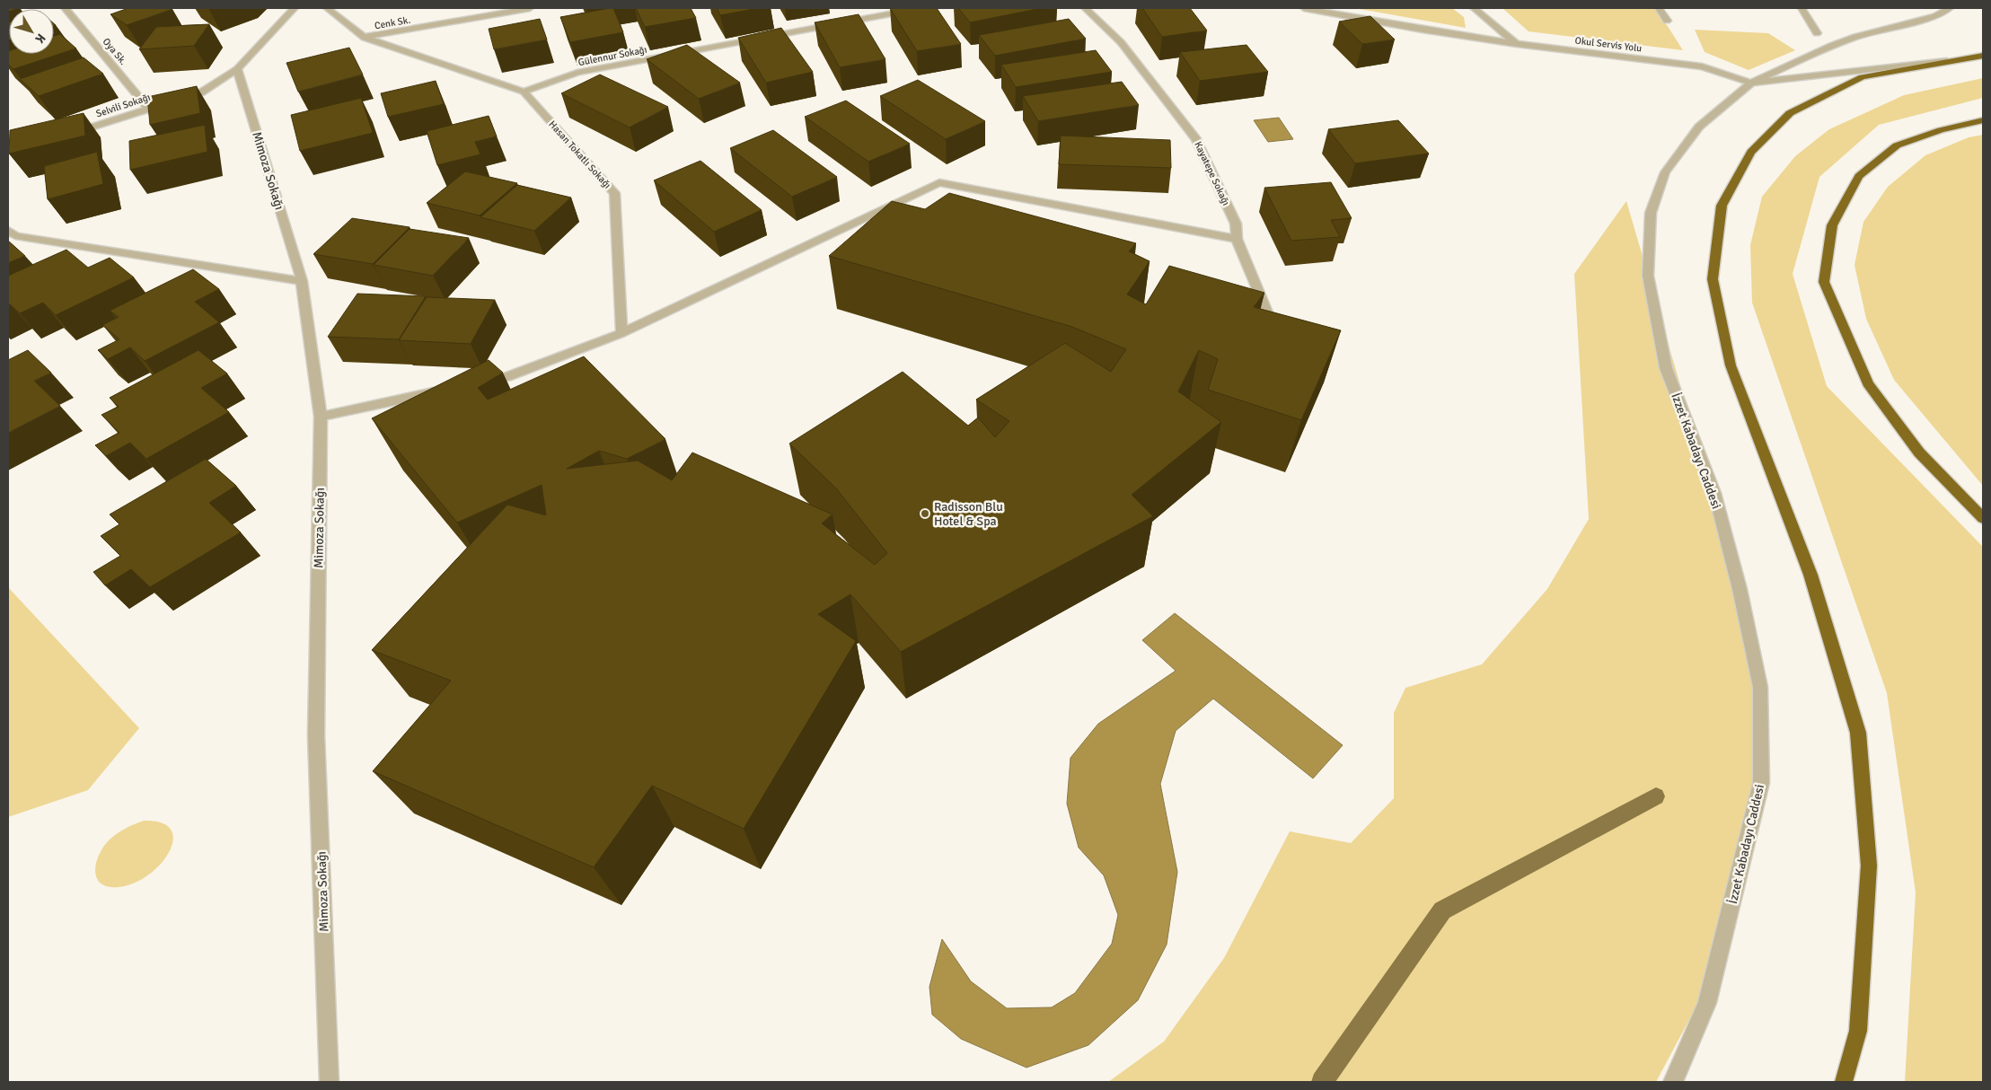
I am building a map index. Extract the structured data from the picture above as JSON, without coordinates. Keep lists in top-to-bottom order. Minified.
{"streets":{"street":["Cenk Sk.","Okul Servis Yolu","Oya Sk.","Gülennur Sokağı","Selvili Sokağı","Hasan Tokatlı Sokağı","Mimoza Sokağı","Kayatepe Sokağı","İzzet Kabadayı Caddesi"]},"crossings":[["Okul Servis Yolu","İzzet Kabadayı Caddesi"],["Oya Sk.","Selvili Sokağı"],["Gülennur Sokağı","Hasan Tokatlı Sokağı"],["Selvili Sokağı","Mimoza Sokağı"]],"places":["Radisson Blu Hotel & Spa"],"north":"bottom right"}
